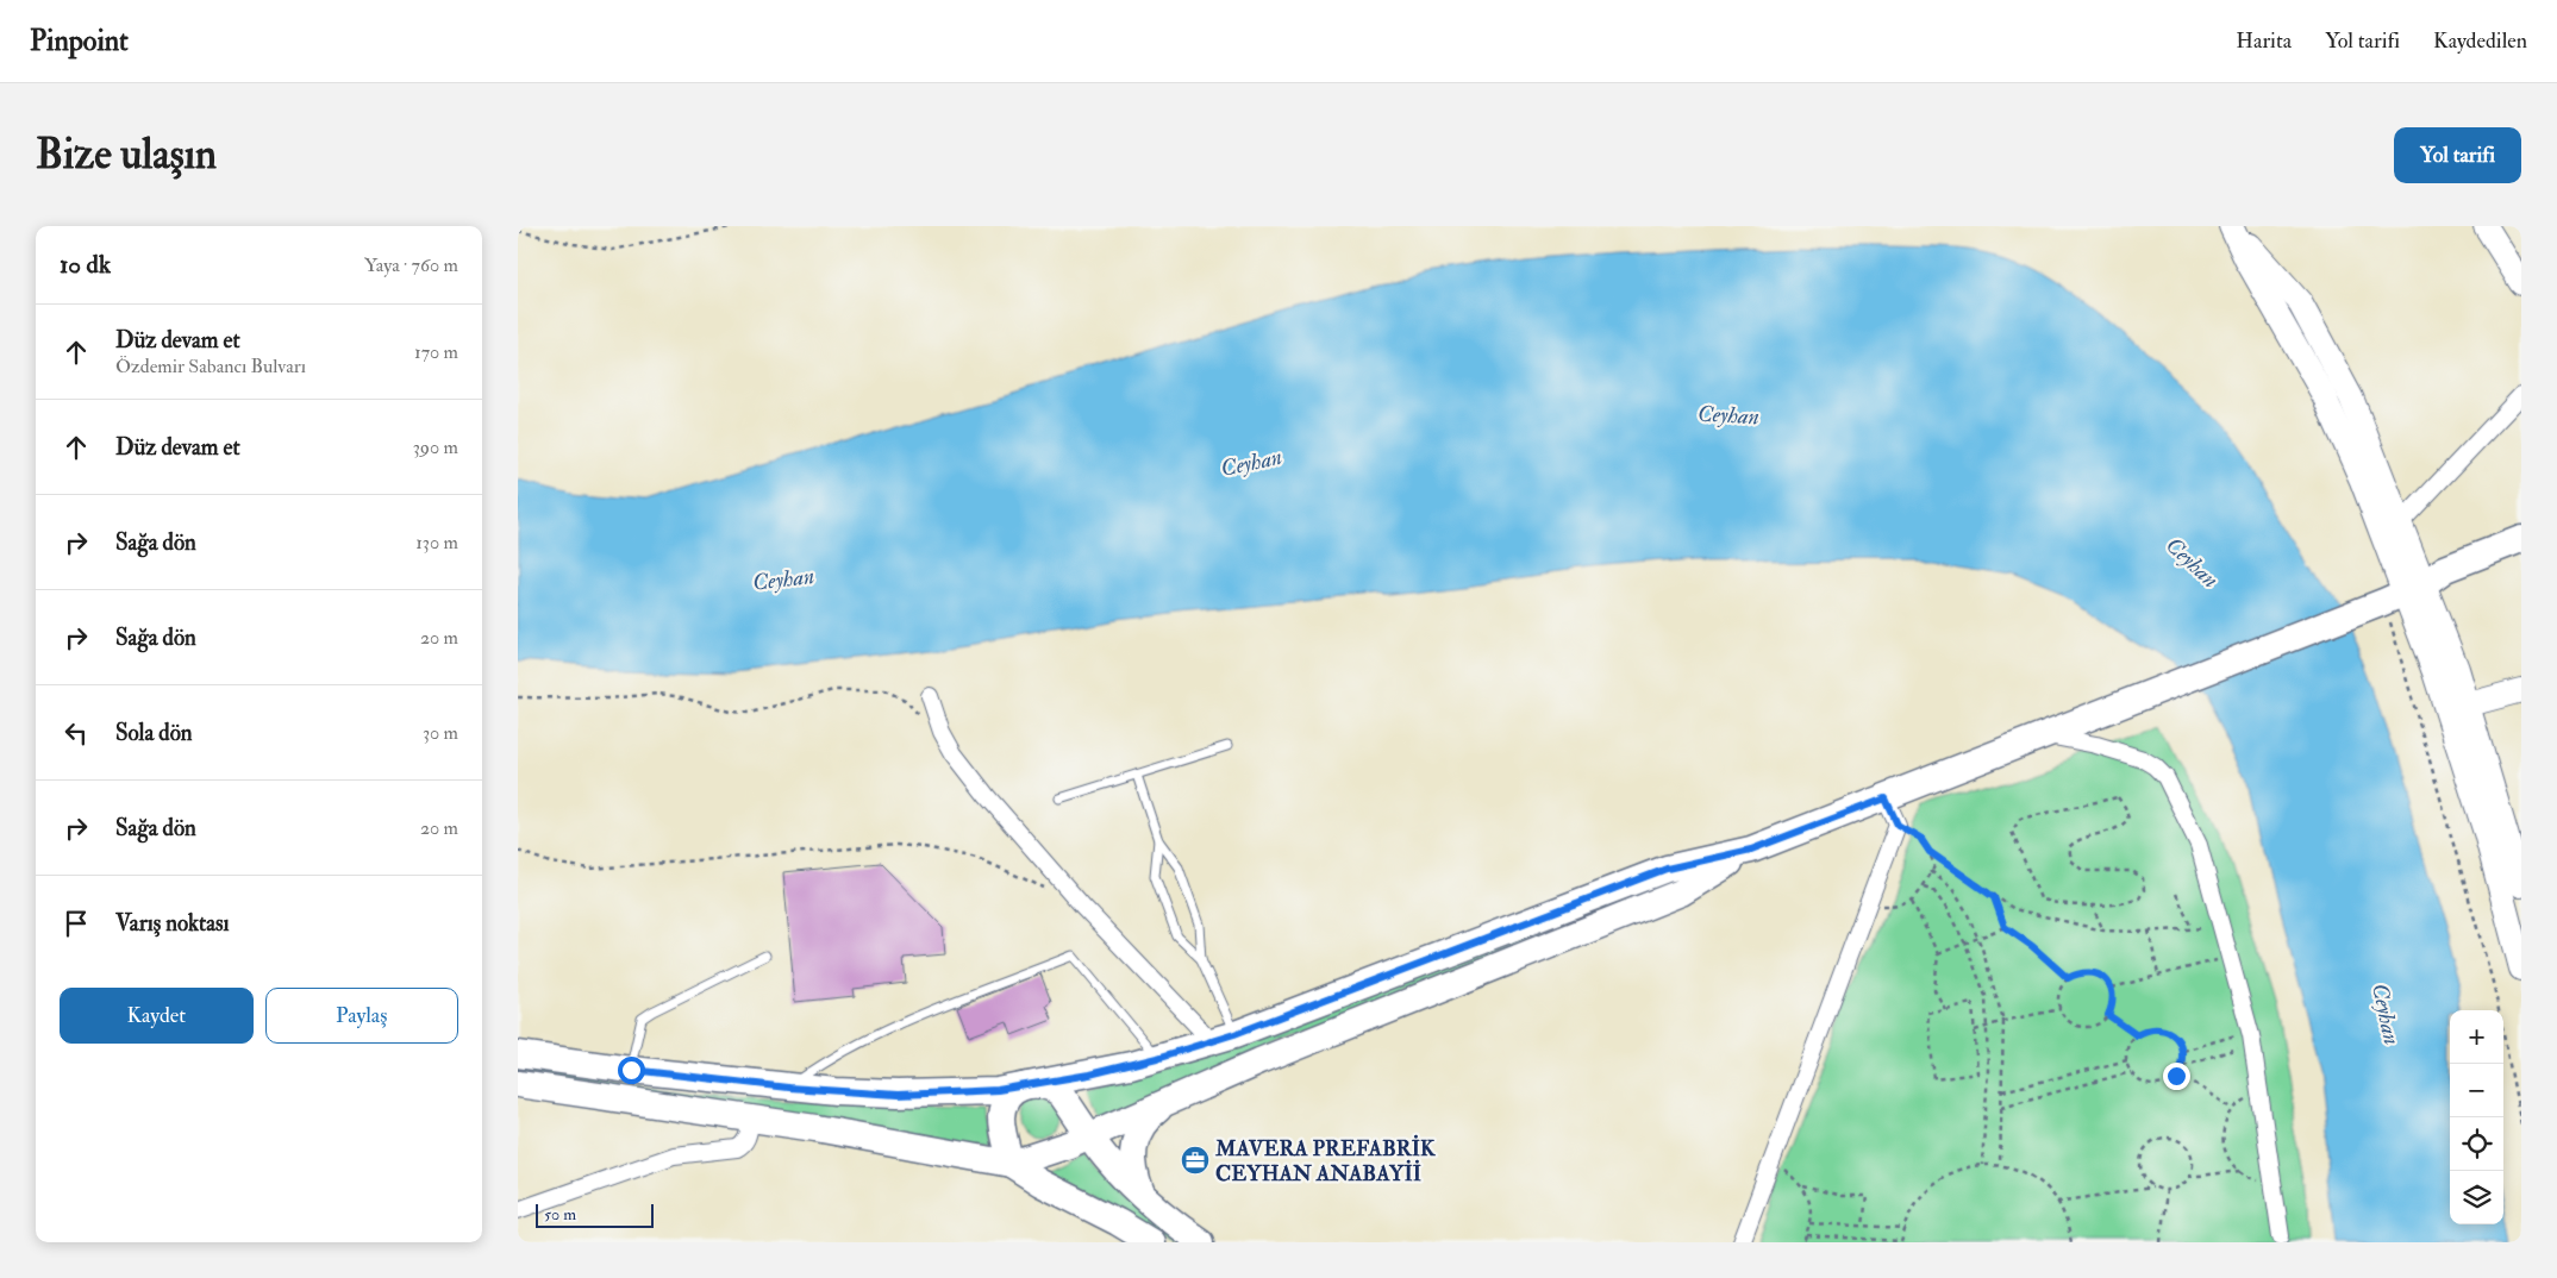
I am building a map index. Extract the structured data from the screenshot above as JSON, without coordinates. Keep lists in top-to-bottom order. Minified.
{"water":["Ceyhan"],"places":{"office":["MAVERA PREFABRİK CEYHAN ANABAYİİ"]},"scale_bar":"50 m","page":{"header":"Pinpoint","nav":["Harita","Yol tarifi","Kaydedilen"],"buttons":["Yol tarifi",["Kaydet","Paylaş"]],"title":"Bize ulaşın","heading":["10 dk","Yaya · 760 m"],"list":[["Düz devam et","Özdemir Sabancı Bulvarı","170 m"],["Düz devam et","390 m"],["Sağa dön","130 m"],["Sağa dön","20 m"],["Sola dön","30 m"],["Sağa dön","20 m"],"Varış noktası"],"map_buttons":["+","−"],"scale":"50 m"}}
